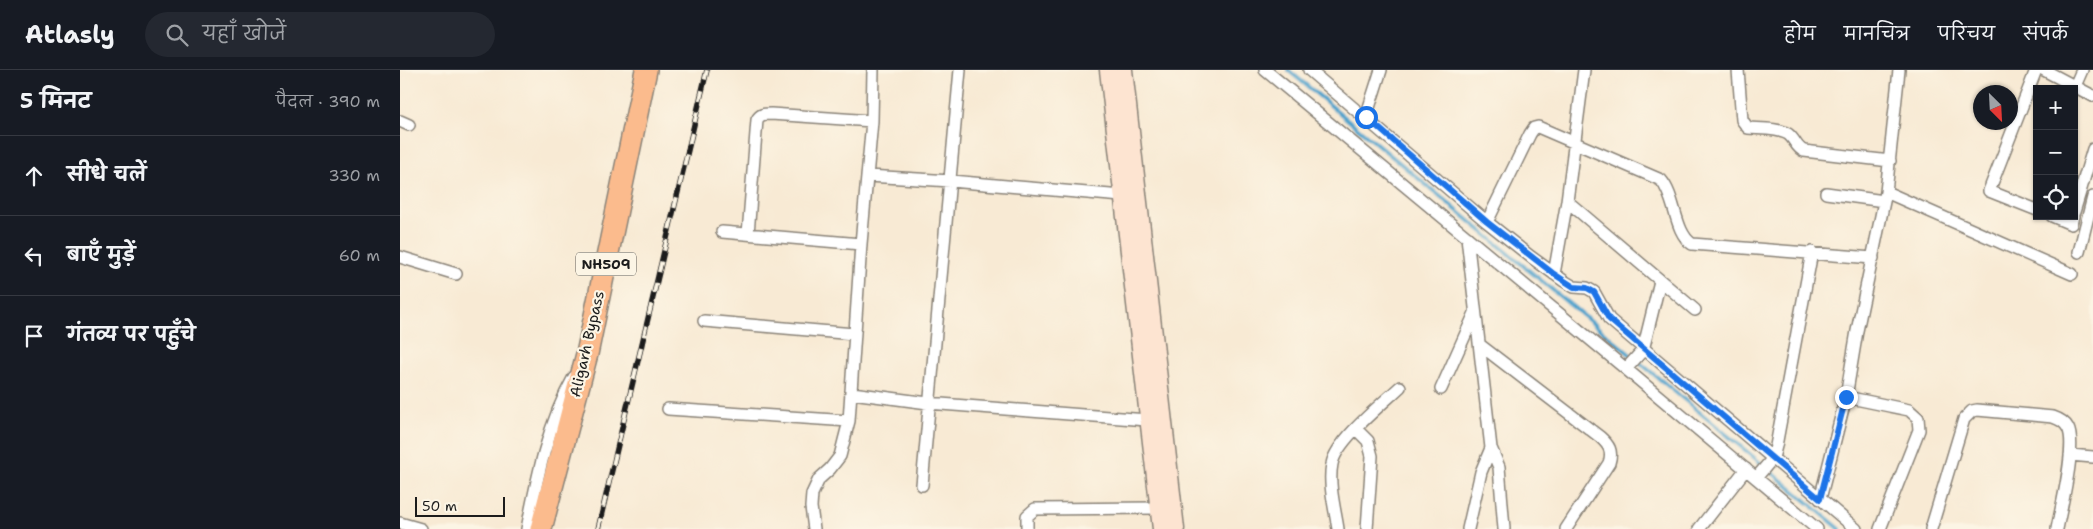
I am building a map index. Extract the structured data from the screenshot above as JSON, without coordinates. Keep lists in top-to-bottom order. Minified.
{"streets":{"highway":["NH509","Aligarh Bypass"]},"scale_bar":"50 m","north":"bottom right","page":{"header":"Atlasly","search":"यहाँ खोजें","nav":["होम","मानचित्र","परिचय","संपर्क"],"heading":["5 मिनट","पैदल · 390 m"],"map_buttons":["+","−"],"list":[["सीधे चलें","330 m"],["बाएँ मुड़ें","60 m"],"गंतव्य पर पहुँचे"],"scale":"50 m"}}
